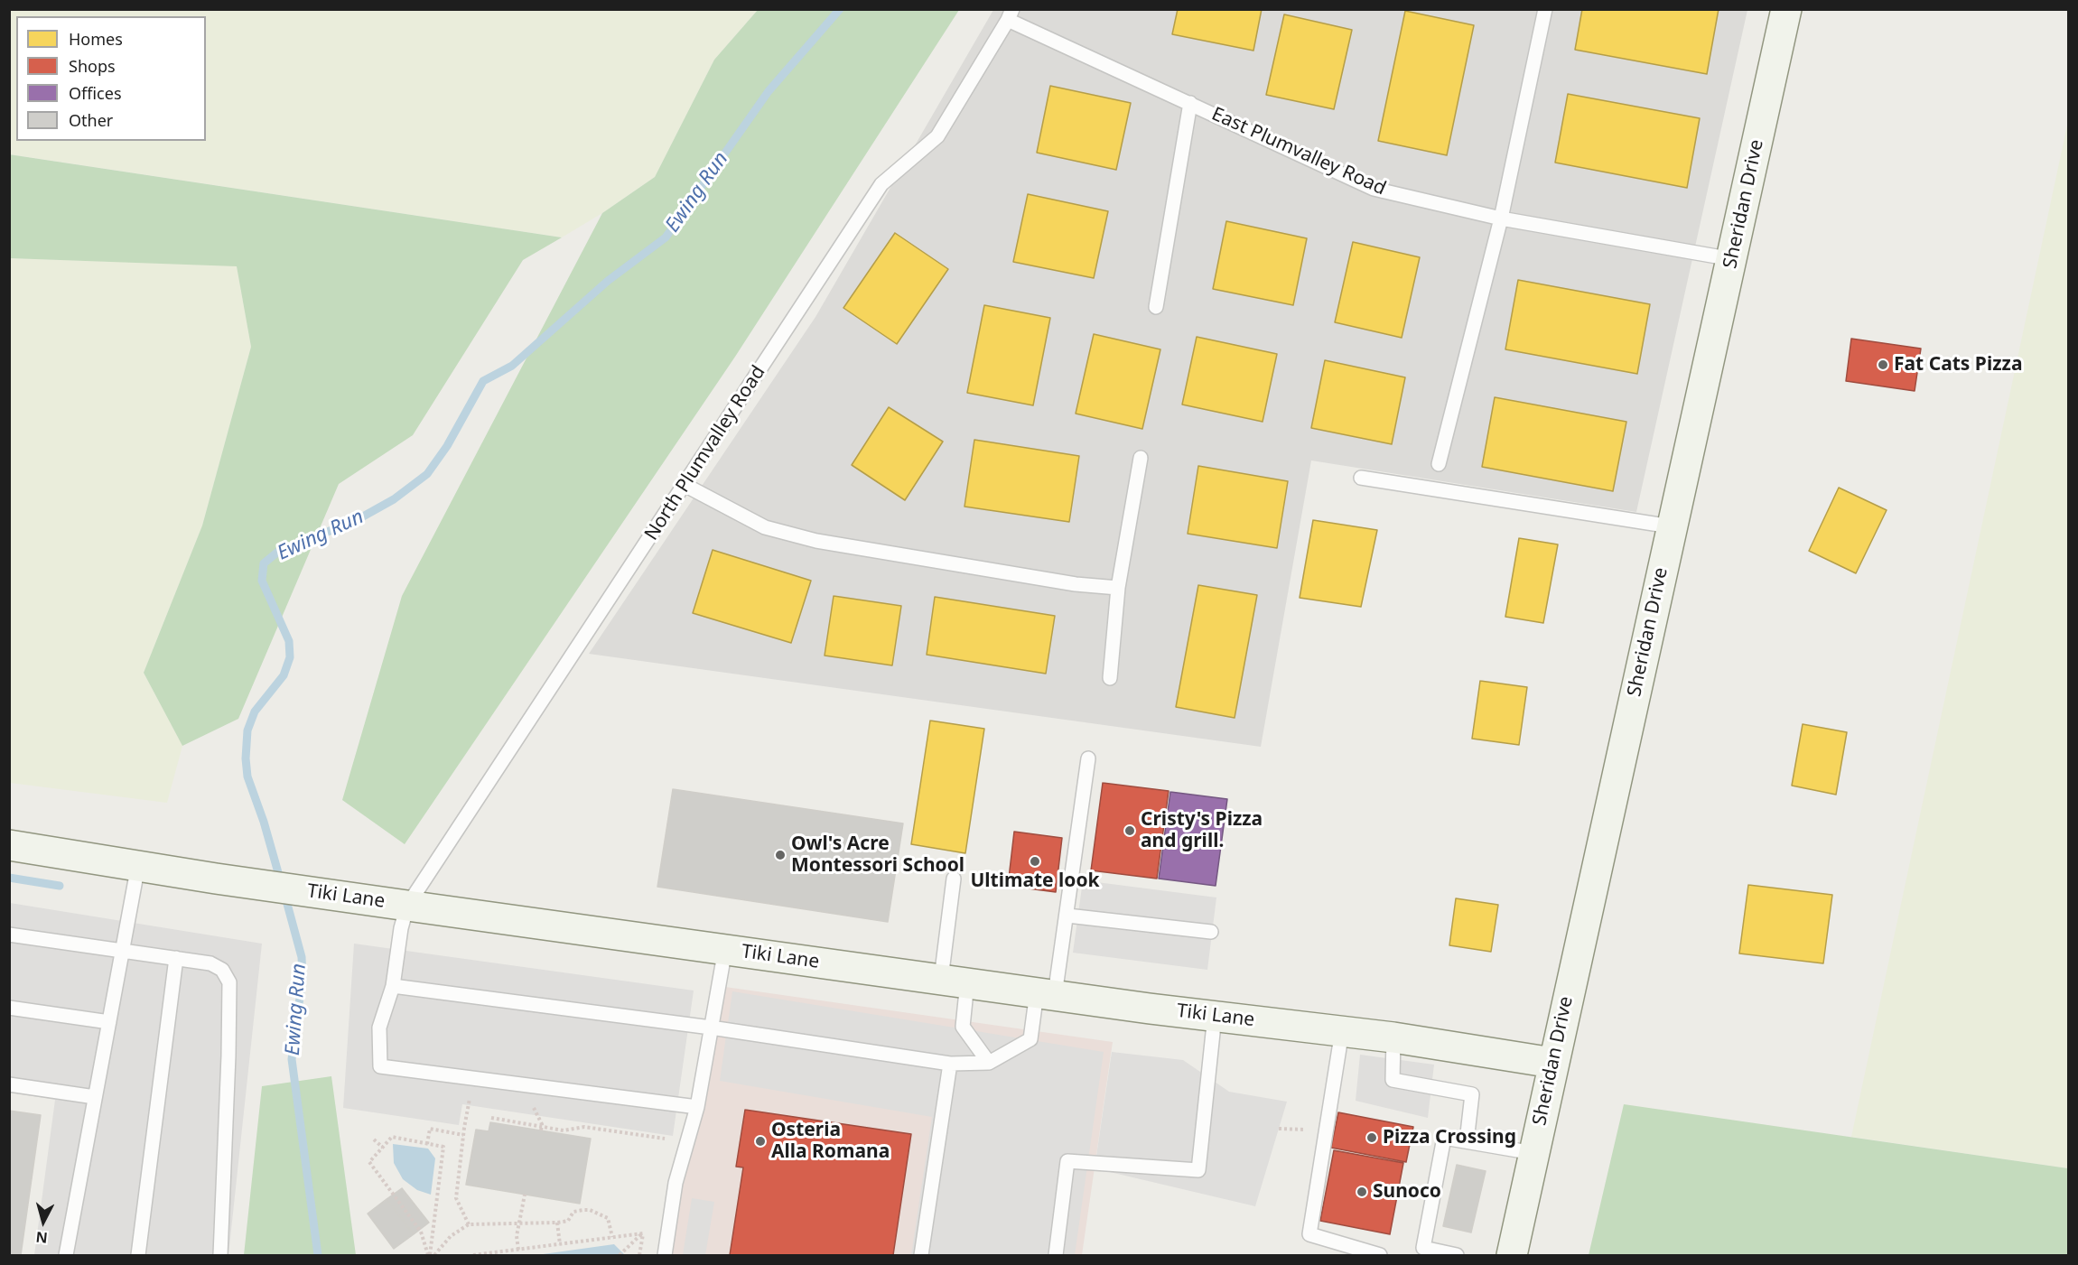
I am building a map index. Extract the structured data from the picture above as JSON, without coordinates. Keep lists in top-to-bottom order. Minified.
{"streets":{"street":["Sheridan Drive","Tiki Lane"],"lane":["East Plumvalley Road","North Plumvalley Road"]},"crossings":[["East Plumvalley Road","Sheridan Drive"],["East Plumvalley Road","North Plumvalley Road"],["Sheridan Drive","Tiki Lane"],["North Plumvalley Road","Tiki Lane"]],"water":["Ewing Run"],"places":["Fat Cats Pizza","Cristy's Pizza and grill.","Owl's Acre Montessori School","Ultimate look","Pizza Crossing","Osteria Alla Romana","Sunoco"],"legend":["Homes","Shops","Offices","Other"],"north":"bottom"}
